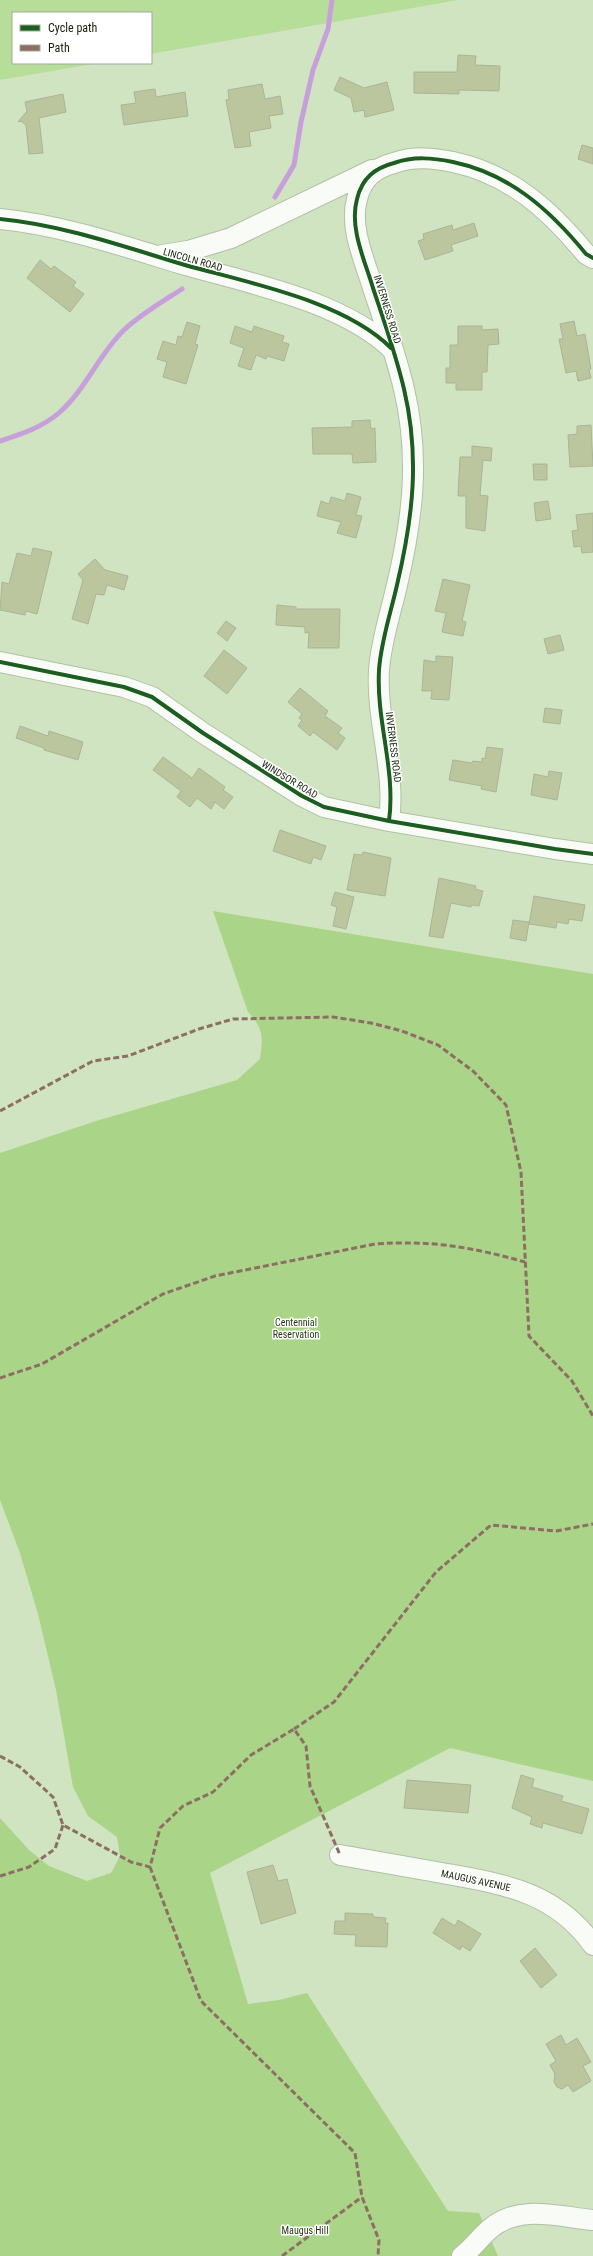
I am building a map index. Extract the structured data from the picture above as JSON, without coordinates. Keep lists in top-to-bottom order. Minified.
{"streets":{"street":["LINCOLN ROAD","INVERNESS ROAD","WINDSOR ROAD","MAUGUS AVENUE"]},"crossings":[["LINCOLN ROAD","INVERNESS ROAD"],["INVERNESS ROAD","WINDSOR ROAD"]],"parks":["Centennial Reservation","Maugus Hill"],"legend":["Cycle path","Path"]}
